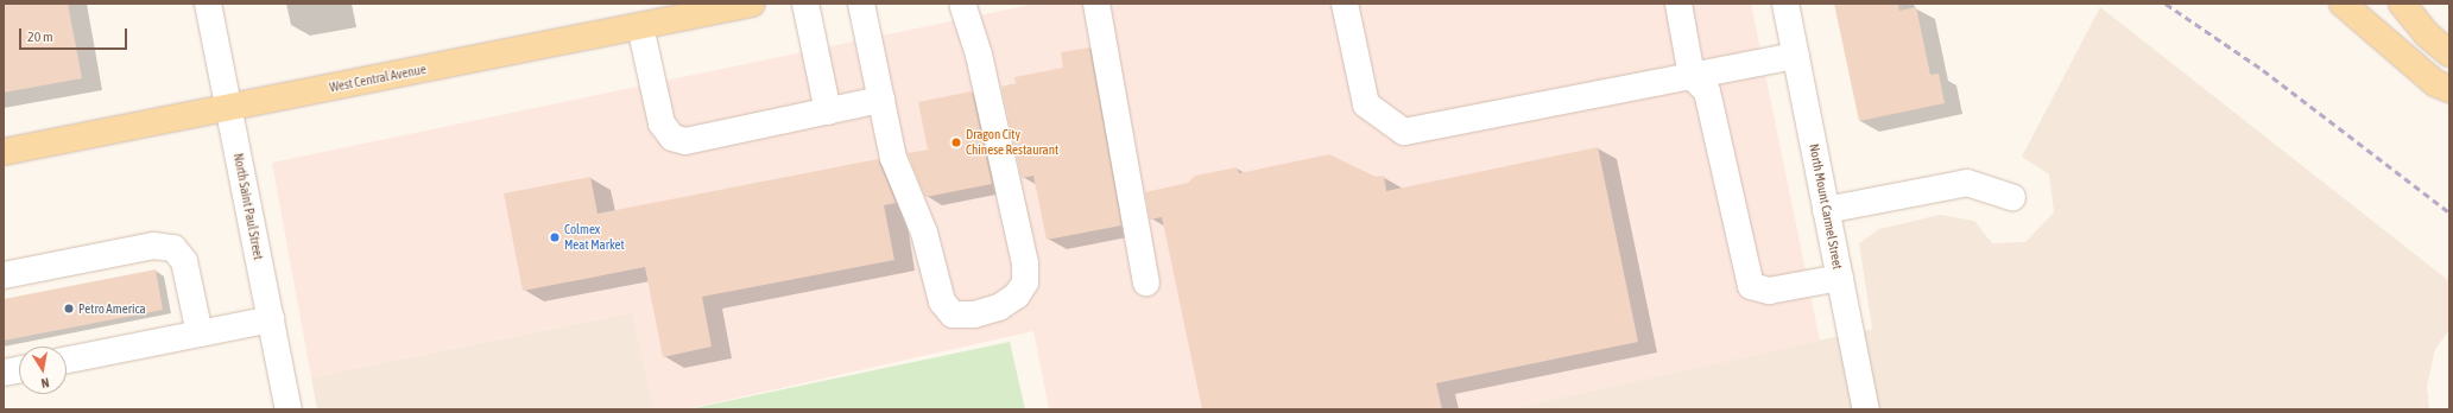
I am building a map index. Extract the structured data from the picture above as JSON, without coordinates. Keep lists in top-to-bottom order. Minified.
{"streets":{"main road":["West Central Avenue"],"street":["North Saint Paul Street","North Mount Carmel Street"]},"crossings":[["West Central Avenue","North Saint Paul Street"]],"places":["Dragon City Chinese Restaurant","Colmex Meat Market","Petro America"],"scale_bar":"20 m","north":"bottom"}
